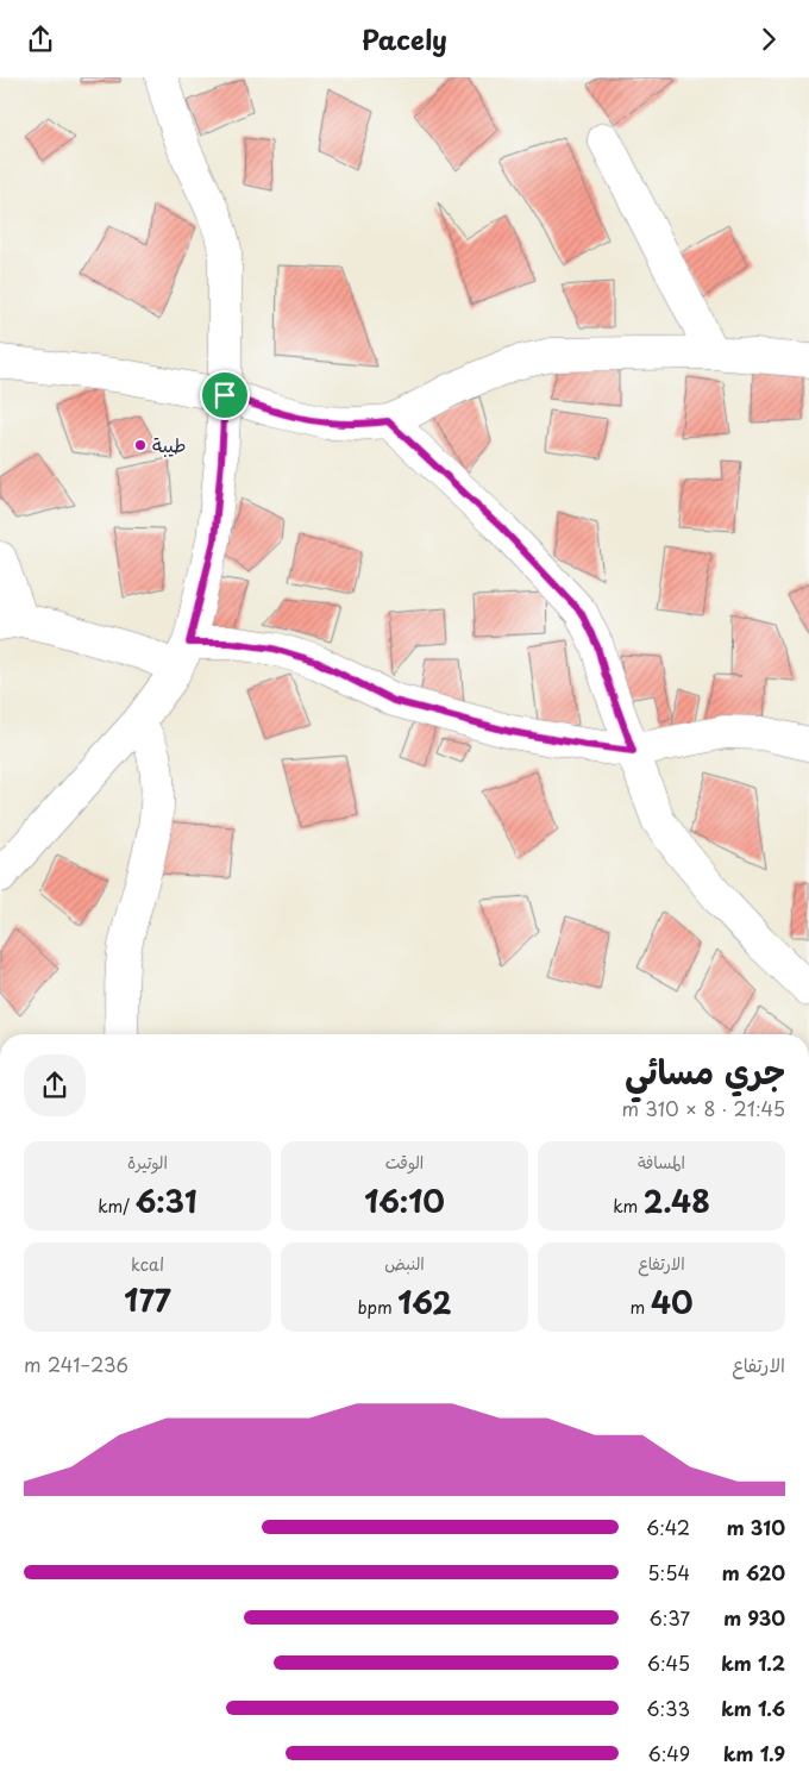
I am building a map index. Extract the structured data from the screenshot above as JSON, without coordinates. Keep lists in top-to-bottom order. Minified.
{"places":["طيبة"],"page":{"header":"Pacely","heading":["جري مسائي","21:45 · 8 × 310 m"],"stats":[["المسافة","2.48 km"],["الوقت","16:10"],["الوتيرة","6:31 /km"],["الارتفاع","40 m"],["النبض","162 bpm"],["kcal","177"]],"chart":["الارتفاع","236–241 m"],"list":[{"name":"310 m","note":"6:42"},{"name":"620 m","note":"5:54"},{"name":"930 m","note":"6:37"},{"name":"1.2 km","note":"6:45"},{"name":"1.6 km","note":"6:33"},{"name":"1.9 km","note":"6:49"}]}}
